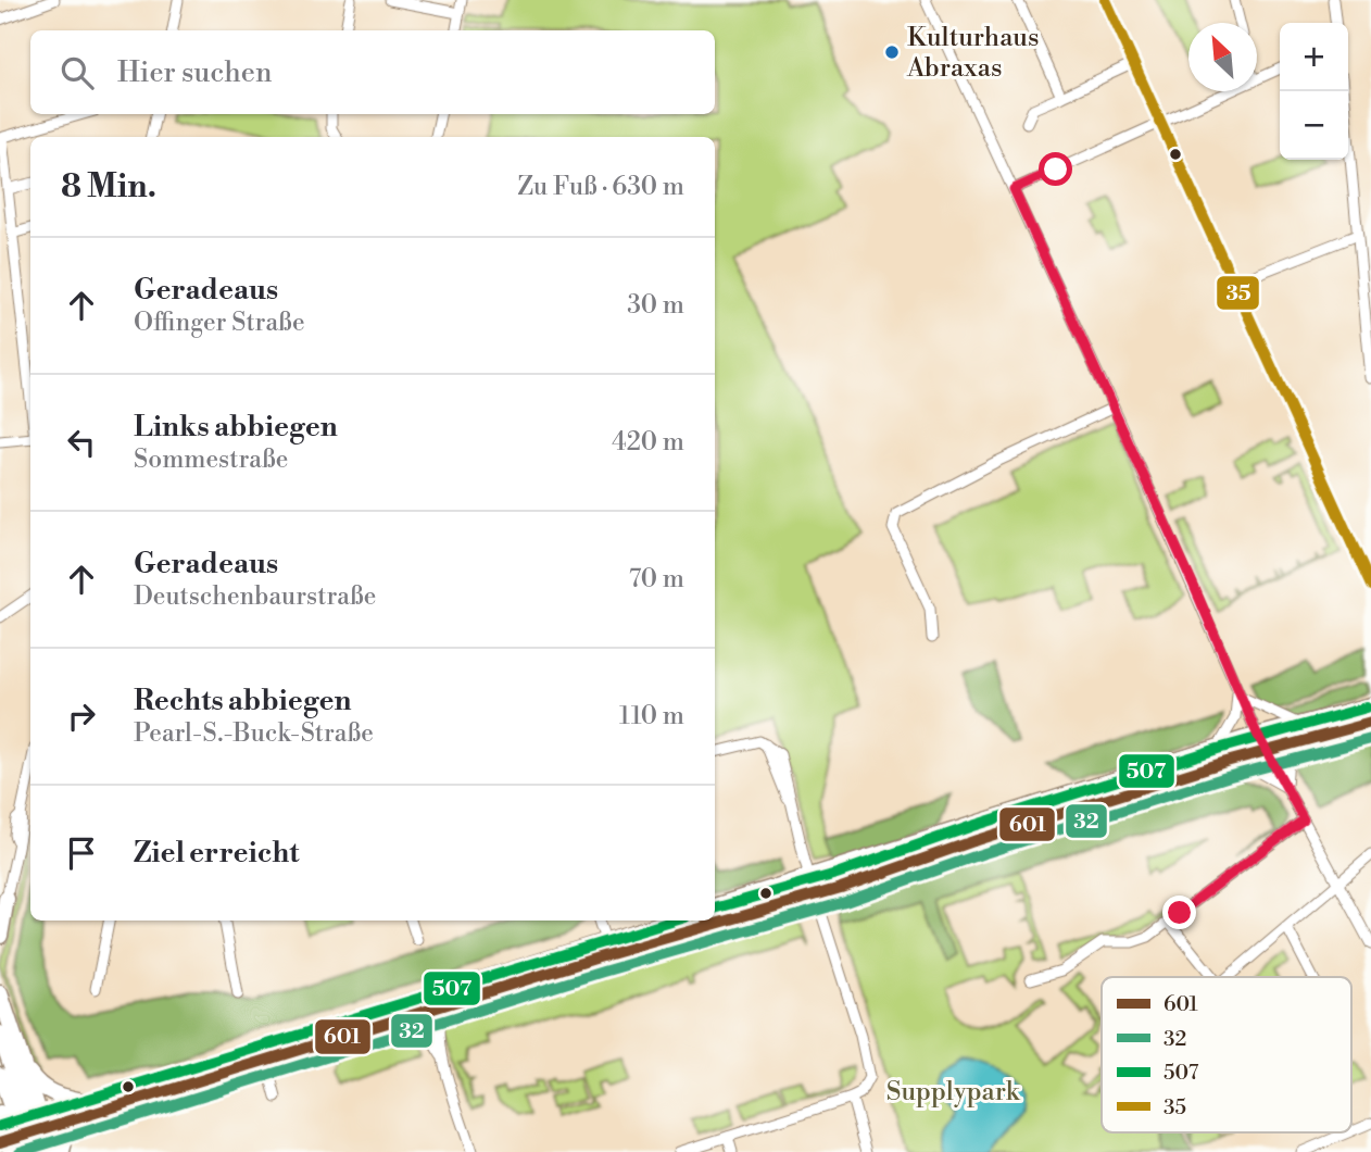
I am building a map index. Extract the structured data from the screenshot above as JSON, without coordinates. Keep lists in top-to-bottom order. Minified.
{"parks":["Supplypark"],"places":["Kulturhaus Abraxas"],"lines":["transit line 35","transit line 507","transit line 601","transit line 32"],"legend":["601","32","507","35"],"north":"top left","page":{"map_buttons":["+","−"],"search":"Hier suchen","heading":["8 Min.","Zu Fuß · 630 m"],"list":[["Geradeaus","Offinger Straße","30 m"],["Links abbiegen","Sommestraße","420 m"],["Geradeaus","Deutschenbaurstraße","70 m"],["Rechts abbiegen","Pearl-S.-Buck-Straße","110 m"],"Ziel erreicht"]}}
